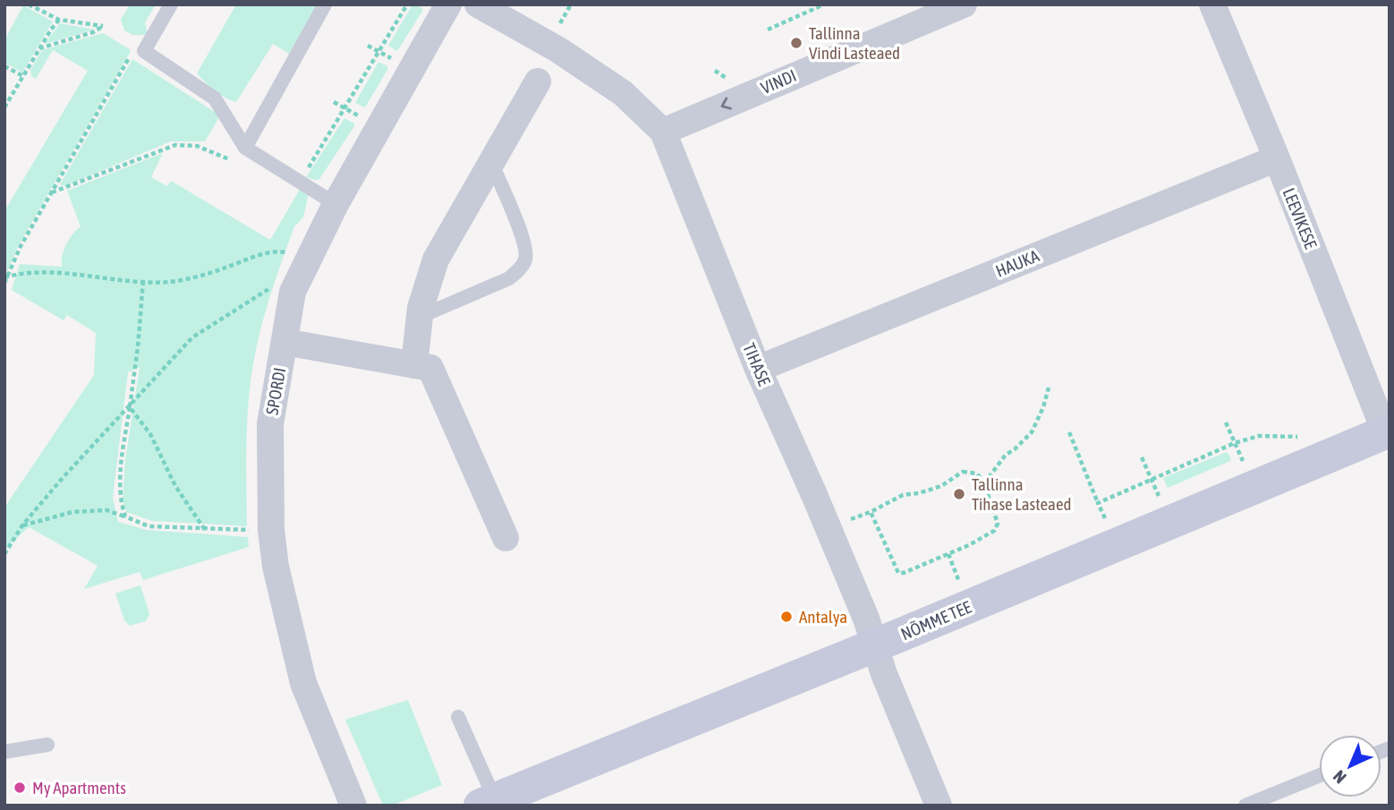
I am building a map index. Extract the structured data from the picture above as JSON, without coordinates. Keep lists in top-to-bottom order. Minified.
{"streets":{"street":["VINDI","LEEVIKESE","HAUKA","TIHASE","SPORDI","NÕMME TEE"]},"crossings":[["VINDI","TIHASE"],["LEEVIKESE","HAUKA"],["LEEVIKESE","NÕMME TEE"],["HAUKA","TIHASE"],["TIHASE","NÕMME TEE"]],"one_way":["VINDI"],"places":["Tallinna Vindi Lasteaed","Tallinna Tihase Lasteaed","Antalya","My Apartments"],"north":"bottom left"}
